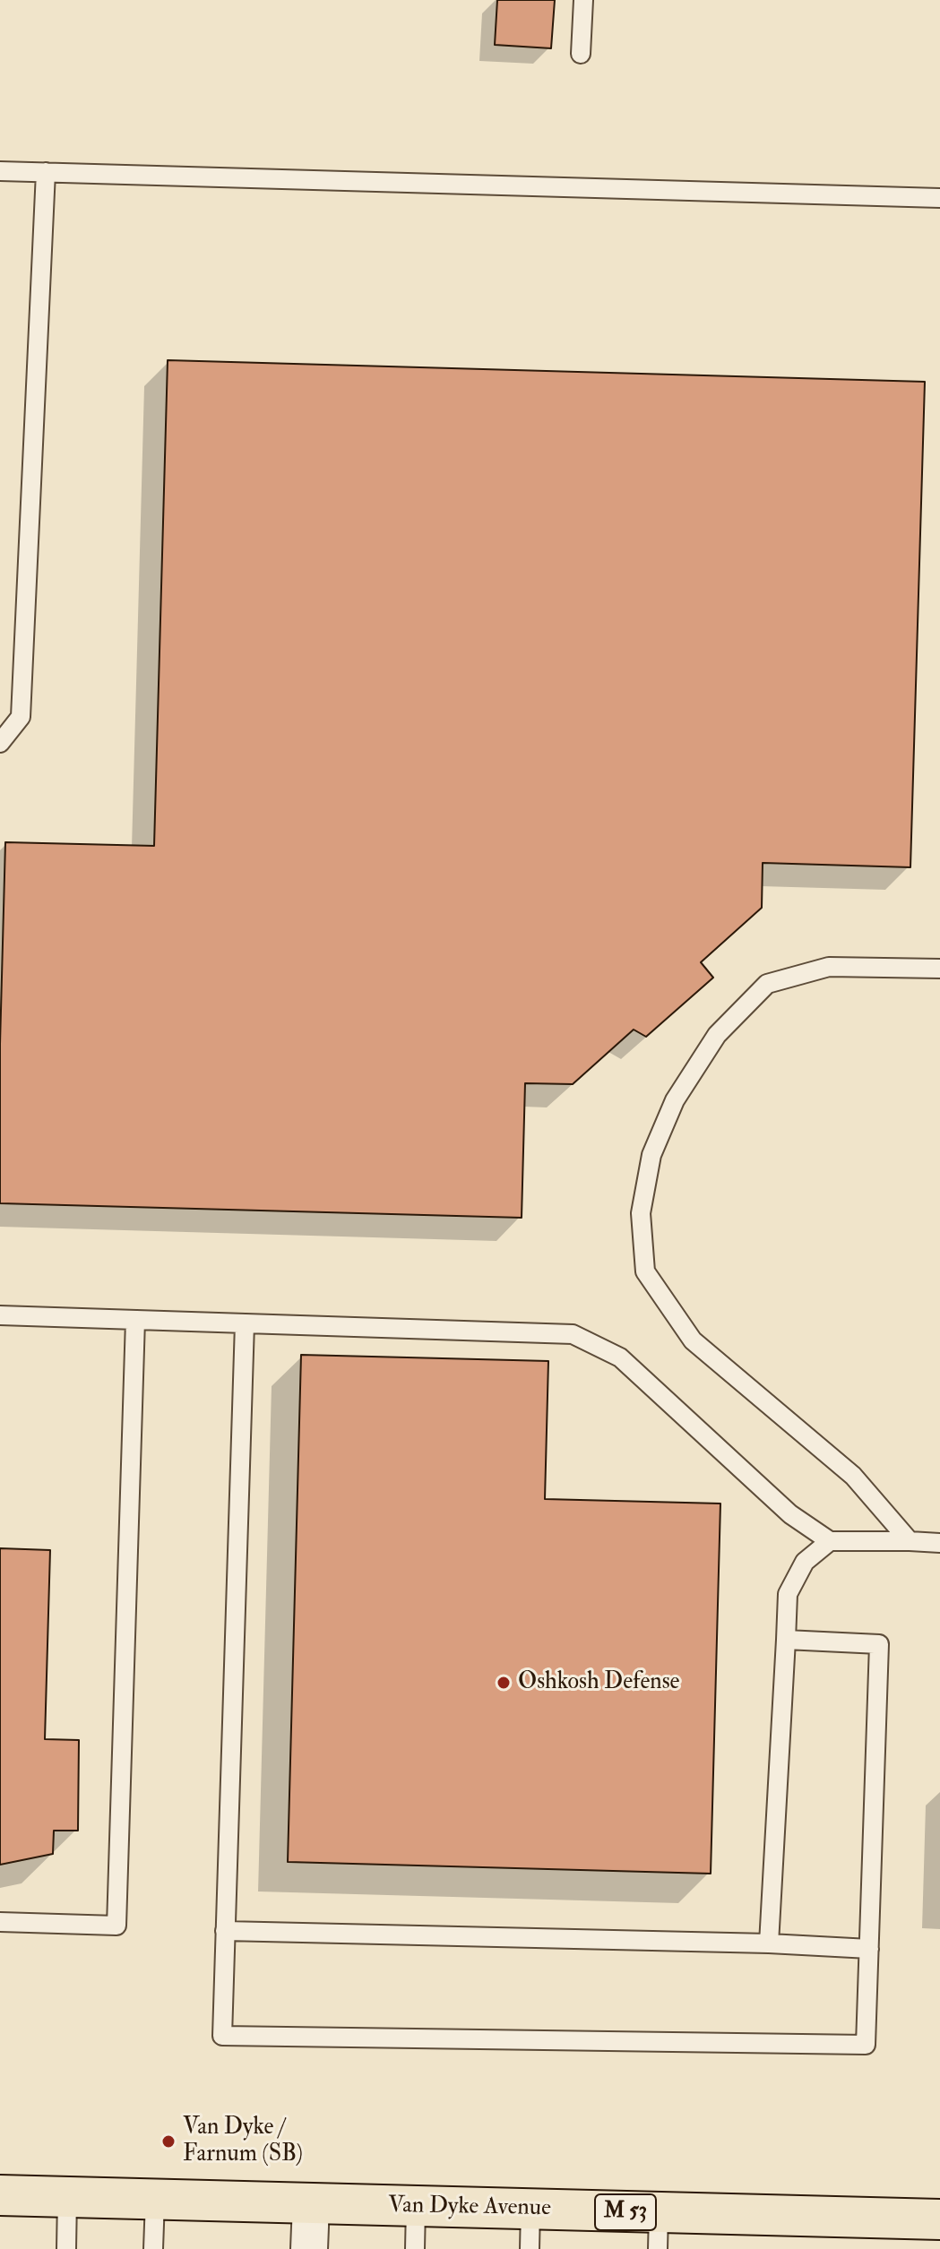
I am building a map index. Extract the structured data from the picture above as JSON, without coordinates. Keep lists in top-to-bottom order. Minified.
{"streets":{"main road":["Van Dyke Avenue","M 53"]},"places":["Oshkosh Defense","Van Dyke / Farnum (SB)"]}
